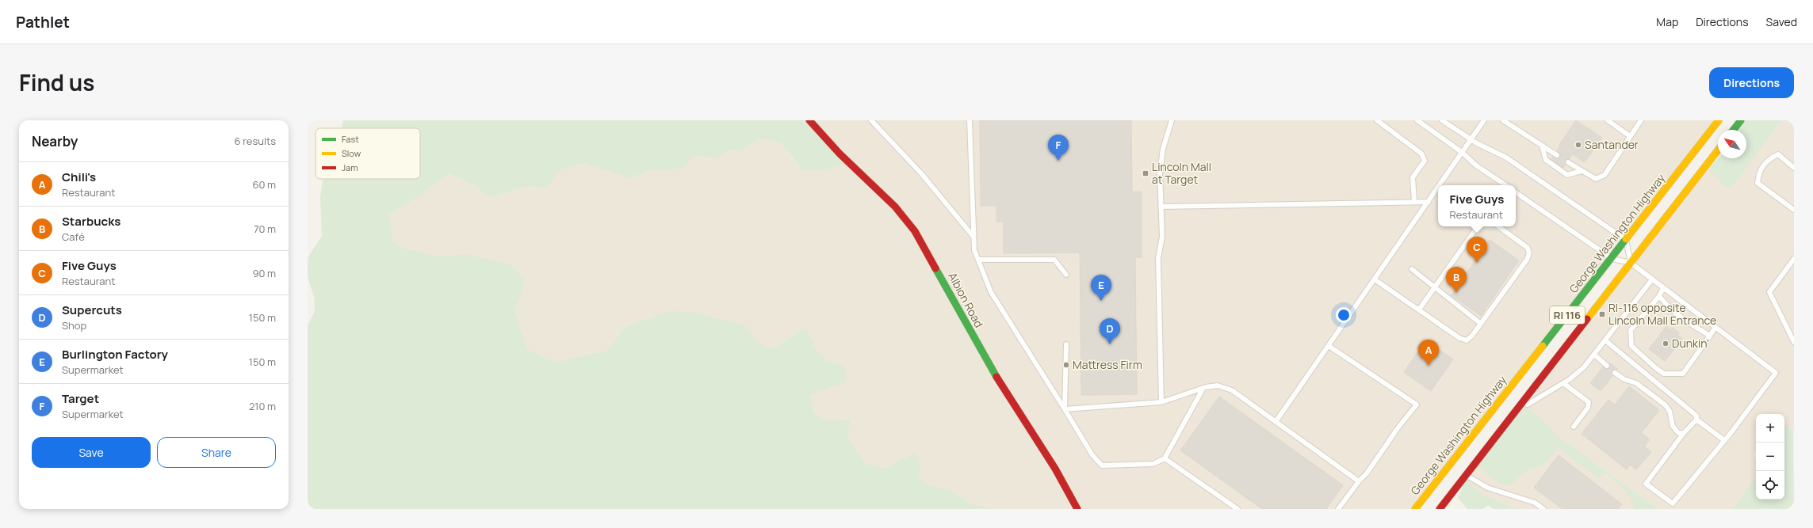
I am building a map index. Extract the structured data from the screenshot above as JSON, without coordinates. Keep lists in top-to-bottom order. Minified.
{"streets":{"main road":["George Washington Highway","Albion Road","RI 116"]},"places":{"other":["Santander","Dunkin'","Mattress Firm"],"transit":["Lincoln Mall at Target","RI-116 opposite Lincoln Mall Entrance"]},"legend":["Fast","Slow","Jam"],"north":"top left","page":{"header":"Pathlet","nav":["Map","Directions","Saved"],"title":"Find us","buttons":["Directions",["Save","Share"]],"heading":["Nearby","6 results"],"pins":["F","C","B","E","D","A"],"list":[{"mark":"A","name":"Chili's","note":"Restaurant","value":"60 m"},{"mark":"B","name":"Starbucks","note":"Café","value":"70 m"},{"mark":"C","name":"Five Guys","note":"Restaurant","value":"90 m"},{"mark":"D","name":"Supercuts","note":"Shop","value":"150 m"},{"mark":"E","name":"Burlington Factory","note":"Supermarket","value":"150 m"},{"mark":"F","name":"Target","note":"Supermarket","value":"210 m"}],"popup":["Five Guys","Restaurant"],"map_buttons":["+","−"]}}
